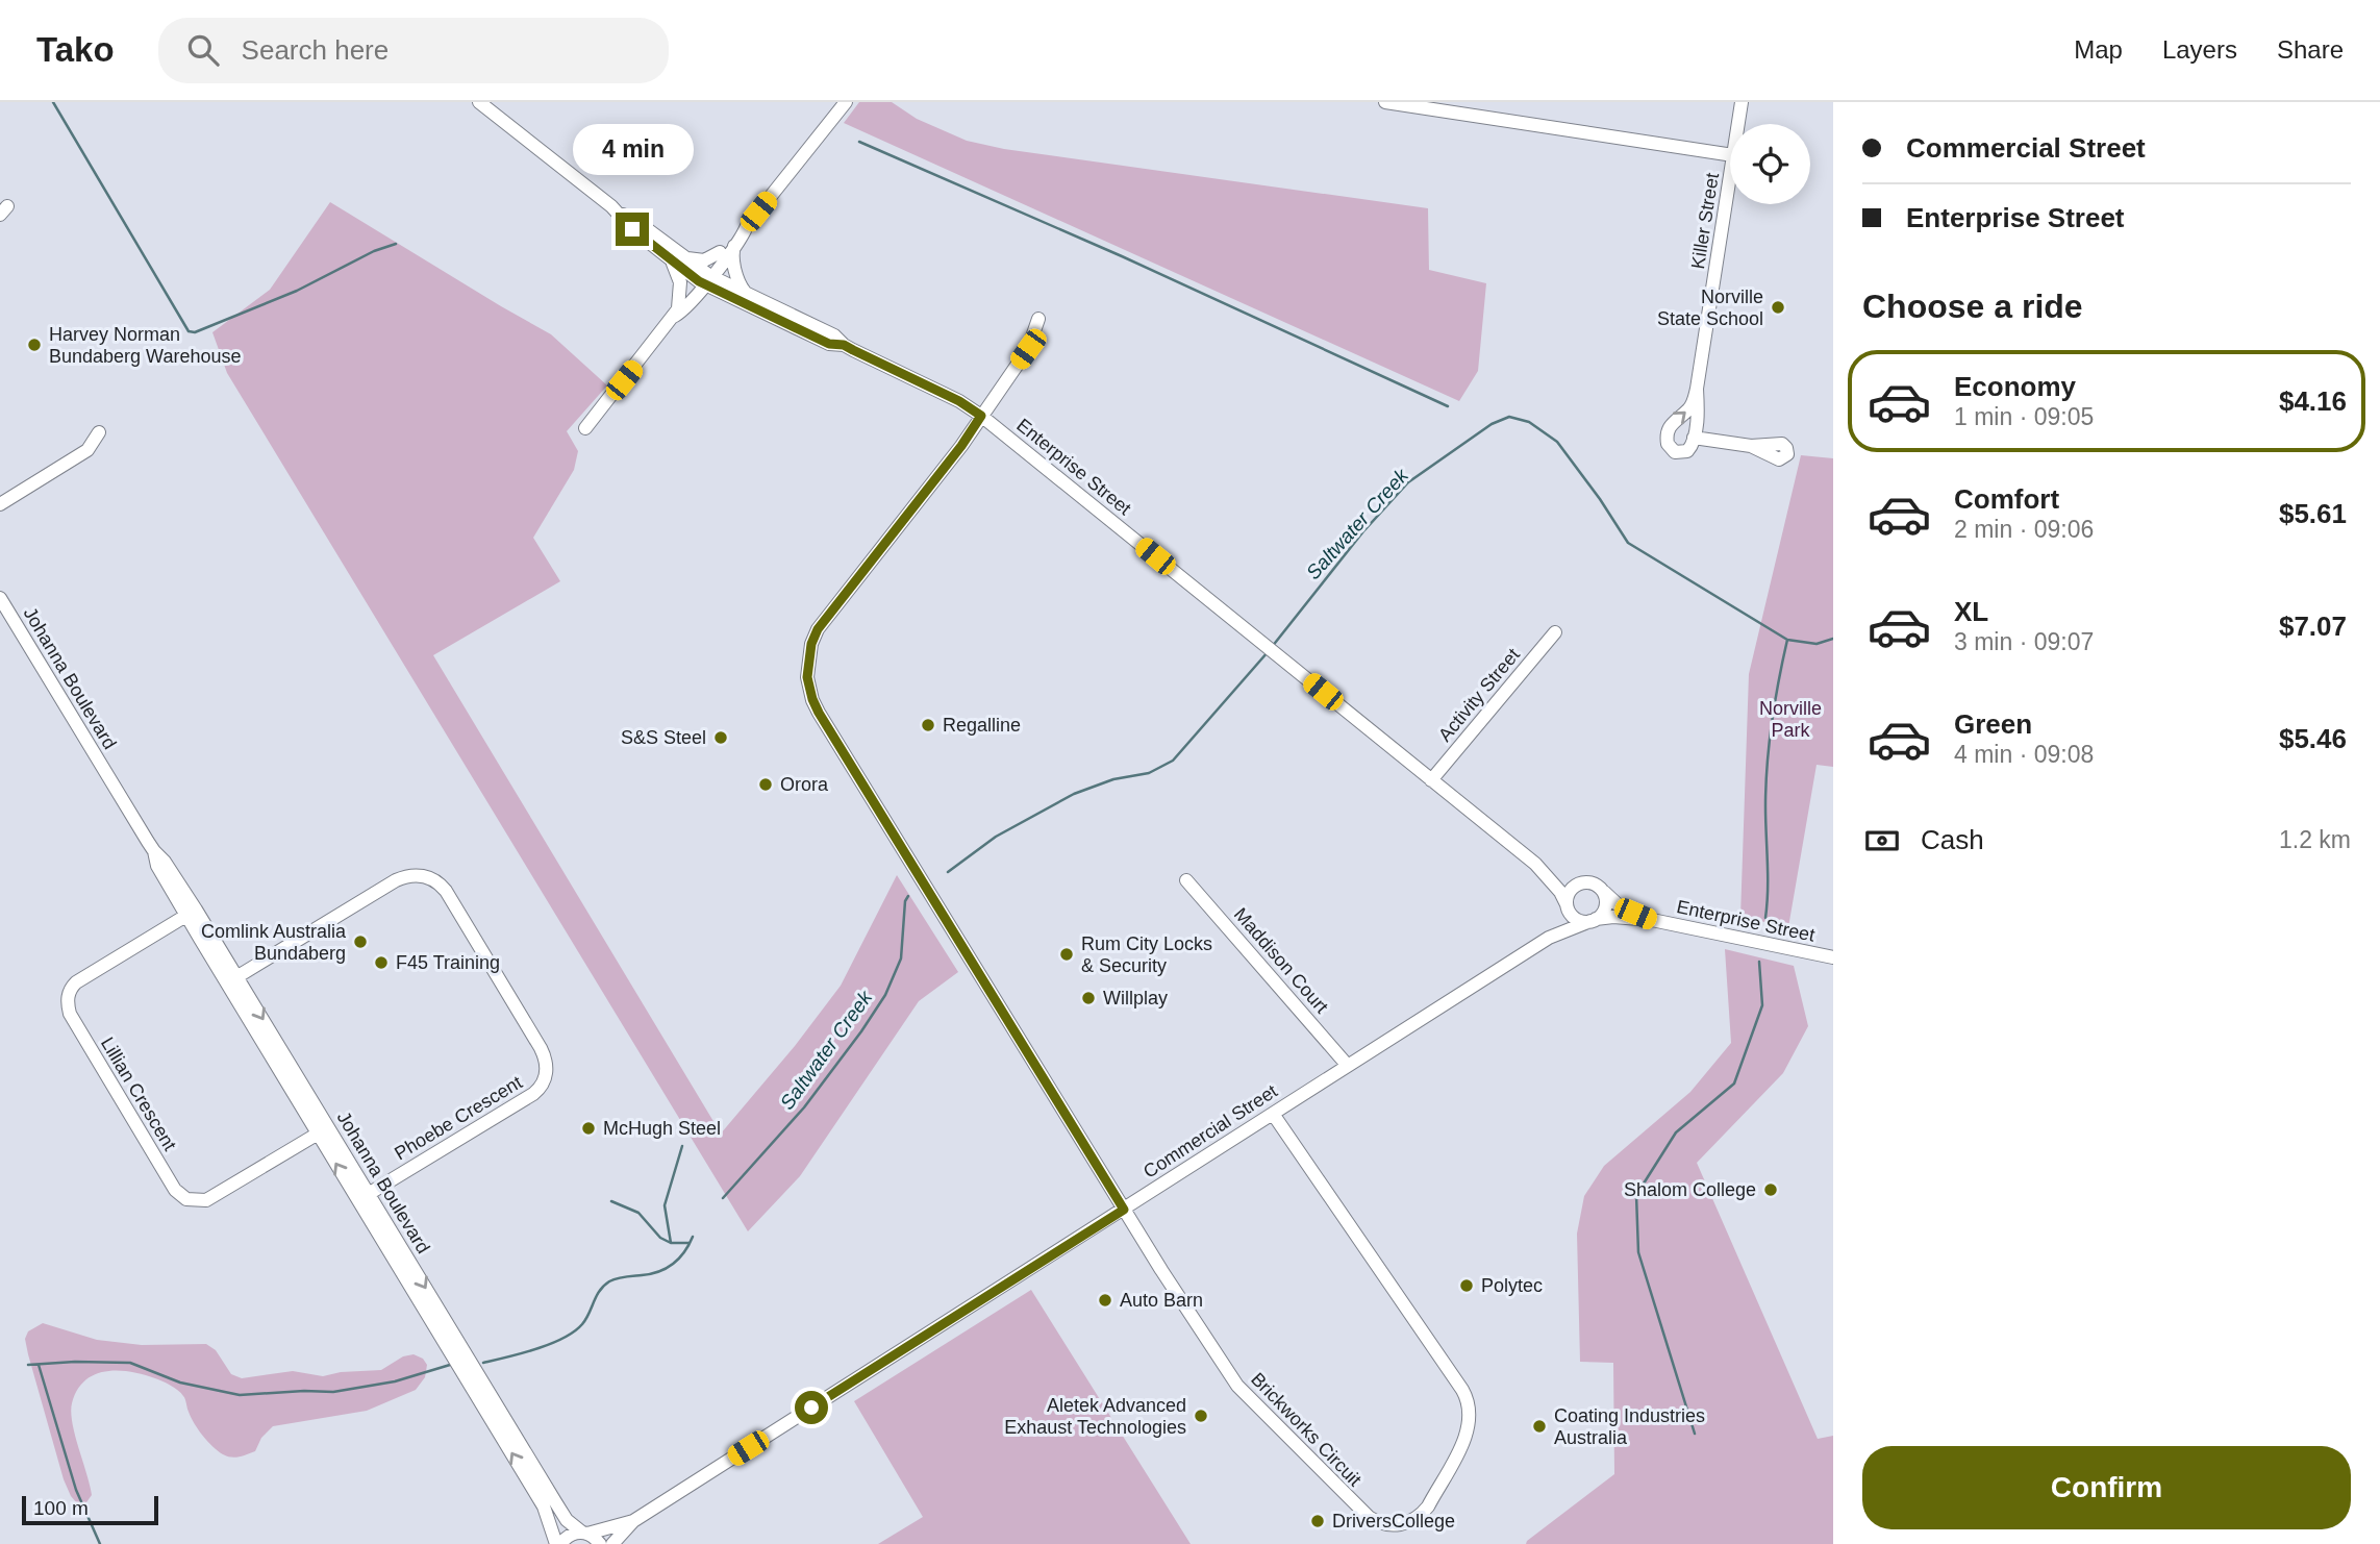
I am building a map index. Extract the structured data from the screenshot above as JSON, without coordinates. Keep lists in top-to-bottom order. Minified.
{"streets":{"street":["Killer Street","Enterprise Street","Johanna Boulevard","Activity Street","Maddison Court","Lillian Crescent","Phoebe Crescent","Commercial Street","Brickworks Circuit"]},"crossings":[["Enterprise Street","Activity Street"],["Enterprise Street","Commercial Street"],["Enterprise Street","Brickworks Circuit"],["Johanna Boulevard","Lillian Crescent"],["Johanna Boulevard","Phoebe Crescent"],["Johanna Boulevard","Commercial Street"],["Maddison Court","Commercial Street"],["Commercial Street","Brickworks Circuit"]],"water":["Saltwater Creek"],"parks":["Norville Park"],"places":["Norville State School","Harvey Norman Bundaberg Warehouse","Regalline","S&S Steel","Orora","Comlink Australia Bundaberg","Rum City Locks & Security","F45 Training","Willplay","McHugh Steel","Shalom College","Polytec","Auto Barn","Aletek Advanced Exhaust Technologies","Coating Industries Australia","DriversCollege"],"scale_bar":"100 m","page":{"header":"Tako","search":"Search here","nav":["Map","Layers","Share"],"banner":["Commercial Street","Enterprise Street"],"bubble":"4 min","heading":"Choose a ride","list":[{"name":"Economy","note":"1 min · 09:05","value":"$4.16"},{"name":"Comfort","note":"2 min · 09:06","value":"$5.61"},{"name":"XL","note":"3 min · 09:07","value":"$7.07"},{"name":"Green","note":"4 min · 09:08","value":"$5.46"}],"pay":["Cash","1.2 km"],"buttons":"Confirm","scale":"100 m"}}
